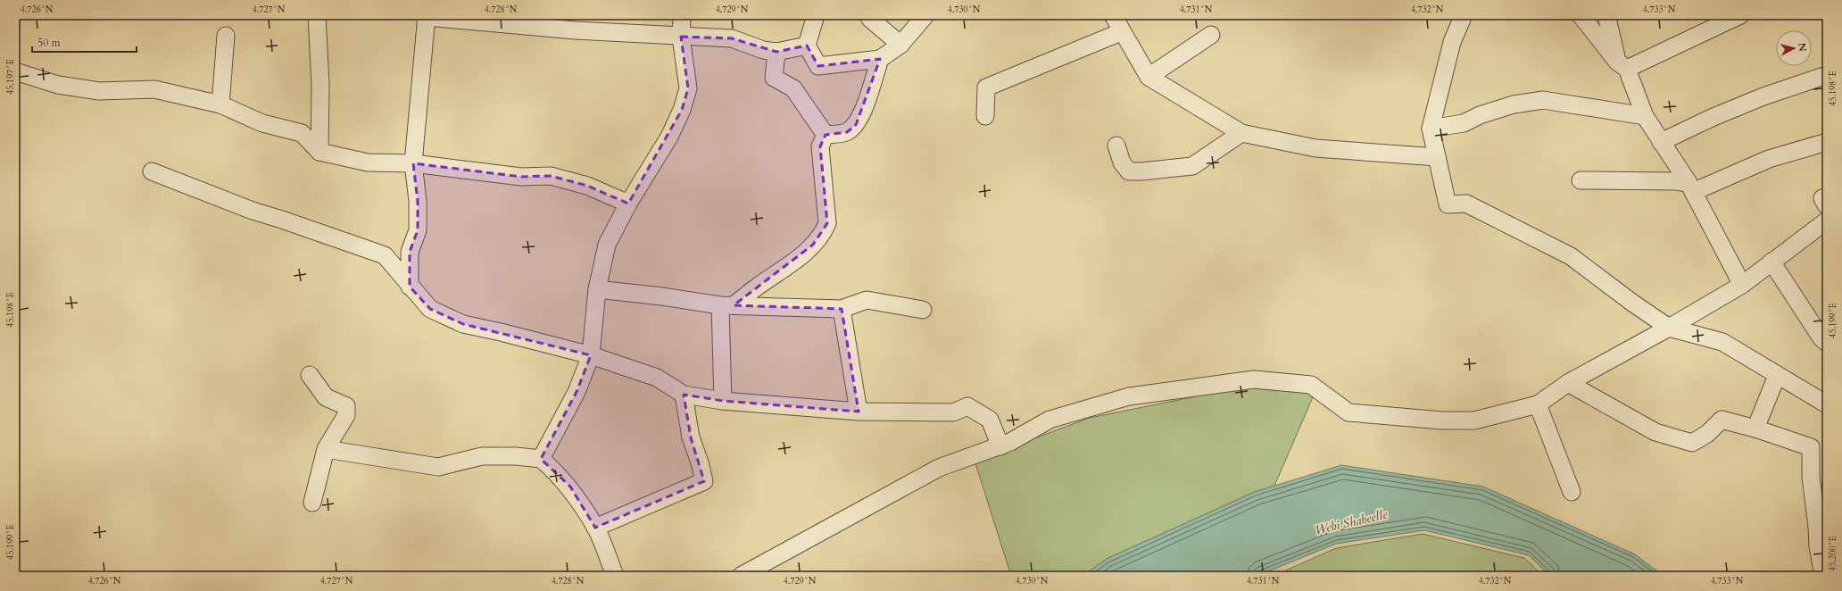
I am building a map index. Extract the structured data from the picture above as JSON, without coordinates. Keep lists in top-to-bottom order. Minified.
{"water":["Webi Shabeelle"],"scale_bar":"50 m","north":"right","coordinates":["4.726°N","4.727°N","4.728°N","4.729°N","4.730°N","4.731°N","4.732°N","4.733°N","45.197°E","45.198°E","45.199°E","45.200°E"]}
